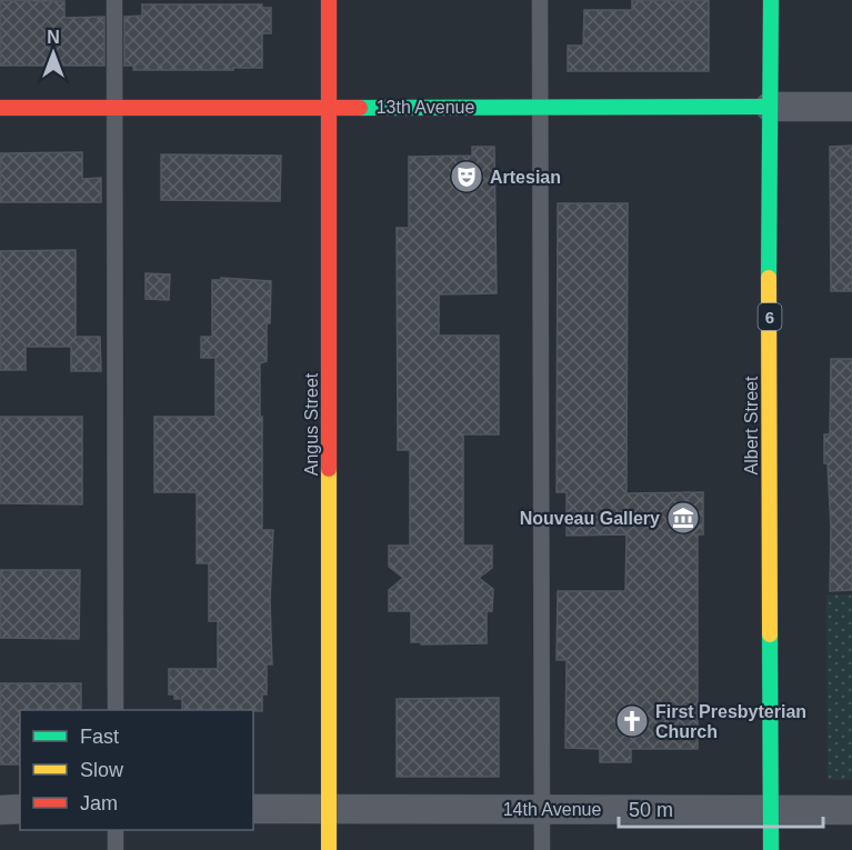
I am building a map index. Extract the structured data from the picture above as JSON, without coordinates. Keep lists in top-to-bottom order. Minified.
{"streets":{"street":["13th Avenue","6","Angus Street","Albert Street","14th Avenue"]},"crossings":[["13th Avenue","Angus Street"],["13th Avenue","Albert Street"],["Angus Street","14th Avenue"],["Albert Street","14th Avenue"]],"places":{"theatre":["Artesian"],"museum":["Nouveau Gallery"],"church":["First Presbyterian Church"]},"legend":["Fast","Slow","Jam"],"scale_bar":"50 m","north":"top"}
